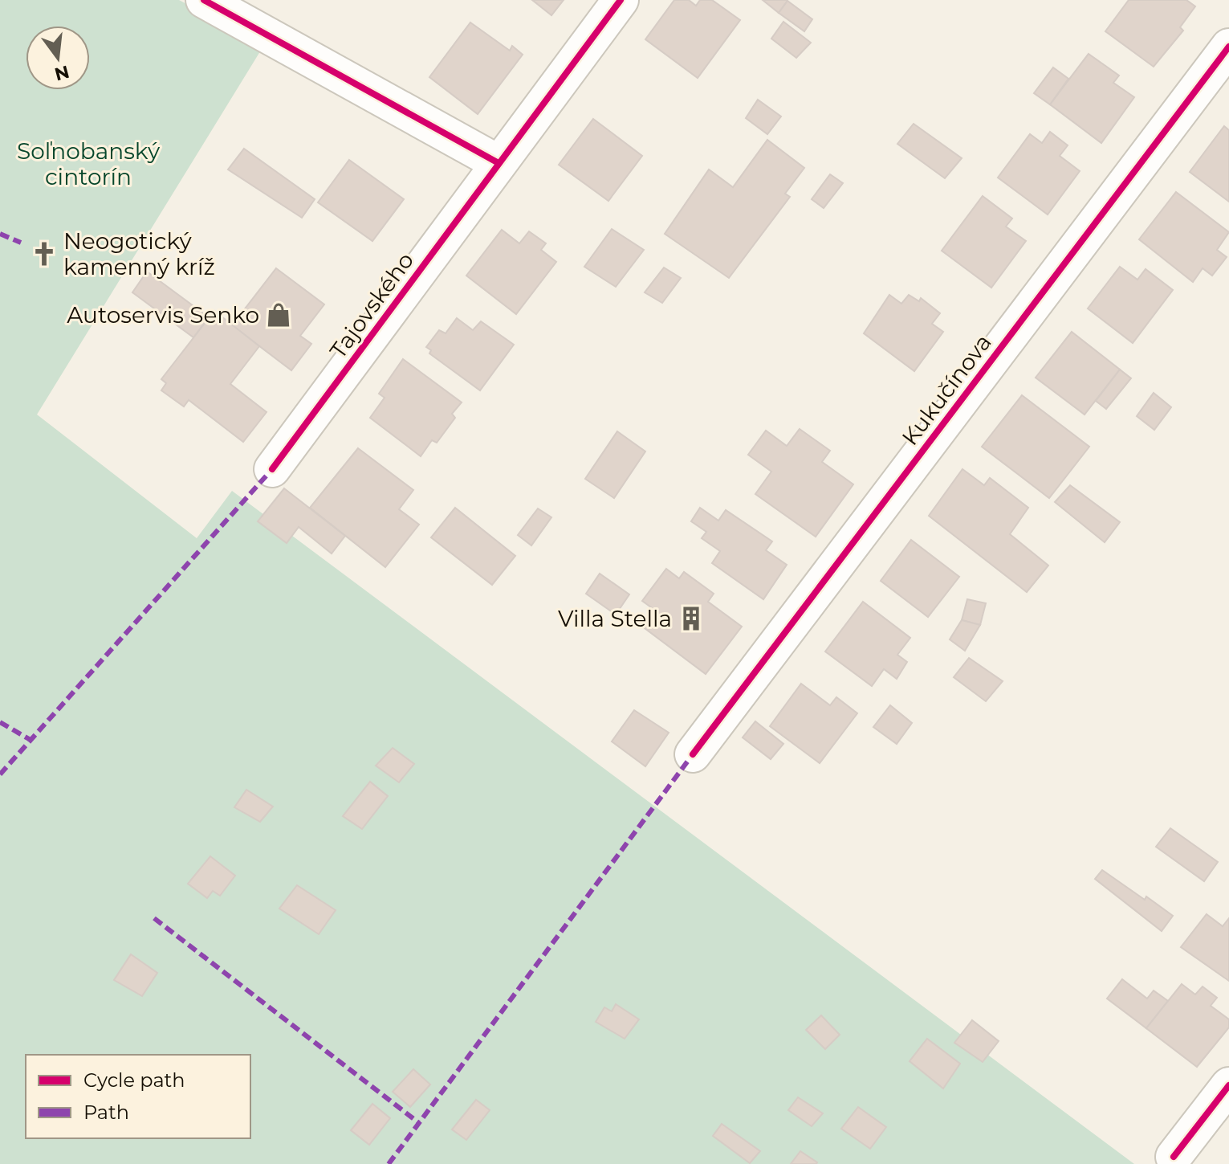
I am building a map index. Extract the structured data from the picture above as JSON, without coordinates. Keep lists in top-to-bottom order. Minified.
{"streets":{"street":["Tajovského","Kukučínova"]},"parks":["Soľnobanský cintorín"],"places":{"church":["Neogotický kamenný kríž"],"shop":["Autoservis Senko"],"building":["Villa Stella"]},"legend":["Cycle path","Path"],"north":"bottom"}
